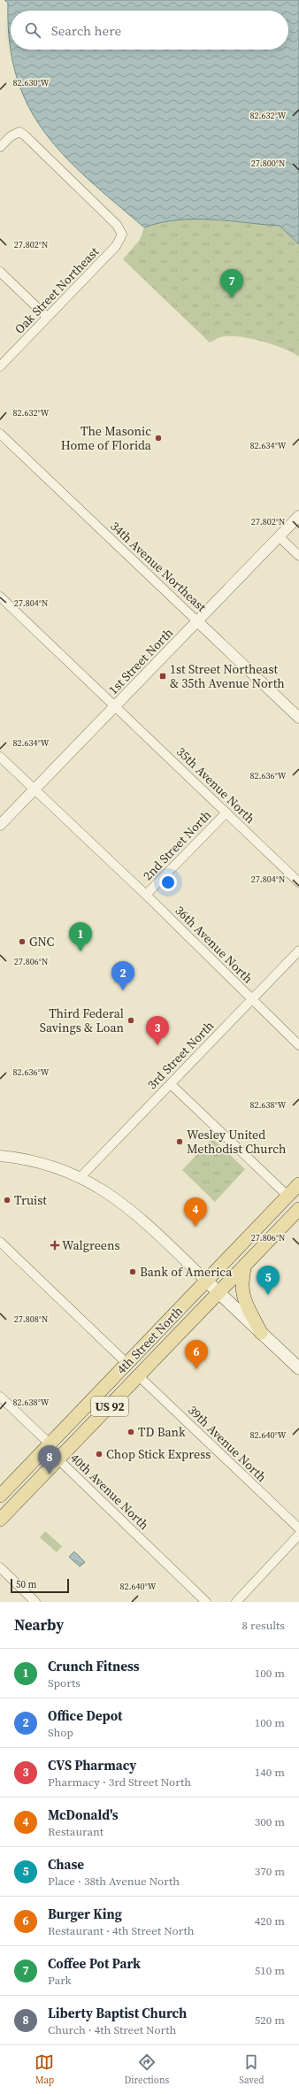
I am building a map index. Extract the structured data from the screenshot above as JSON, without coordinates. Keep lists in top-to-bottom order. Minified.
{"streets":{"main road":["4th Street North","US 92"],"street":["Oak Street Northeast","34th Avenue Northeast","1st Street North","35th Avenue North","2nd Street North","36th Avenue North","3rd Street North","39th Avenue North","40th Avenue North"]},"crossings":[["34th Avenue Northeast","1st Street North"],["1st Street North","35th Avenue North"],["1st Street North","36th Avenue North"],["35th Avenue North","2nd Street North"],["2nd Street North","36th Avenue North"],["36th Avenue North","3rd Street North"],["4th Street North","39th Avenue North"],["4th Street North","40th Avenue North"]],"places":{"other":["The Masonic Home of Florida","GNC","Third Federal Savings & Loan","Wesley United Methodist Church","Truist","Bank of America","TD Bank","Chop Stick Express"],"transit":["1st Street Northeast & 35th Avenue North"],"health":["Walgreens"]},"scale_bar":"50 m","page":{"search":"Search here","pins":["7","1","2","3","4","5","6","8"],"scale":"50 m","heading":["Nearby","8 results"],"list":[{"mark":"1","name":"Crunch Fitness","note":"Sports","value":"100 m"},{"mark":"2","name":"Office Depot","note":"Shop","value":"100 m"},{"mark":"3","name":"CVS Pharmacy","note":"Pharmacy · 3rd Street North","value":"140 m"},{"mark":"4","name":"McDonald's","note":"Restaurant","value":"300 m"},{"mark":"5","name":"Chase","note":"Place · 38th Avenue North","value":"370 m"},{"mark":"6","name":"Burger King","note":"Restaurant · 4th Street North","value":"420 m"},{"mark":"7","name":"Coffee Pot Park","note":"Park","value":"510 m"},{"mark":"8","name":"Liberty Baptist Church","note":"Church · 4th Street North","value":"520 m"}],"nav":["Map","Directions","Saved"]},"coordinates":["82.630°W","82.632°W","27.800°N","27.802°N","82.634°W","27.804°N","82.636°W","27.806°N","82.638°W","27.808°N","82.640°W"]}
